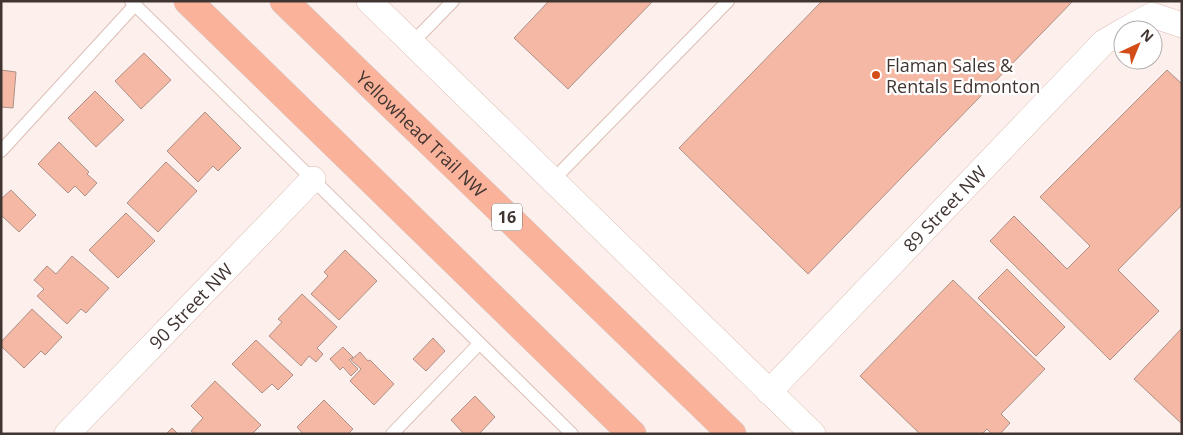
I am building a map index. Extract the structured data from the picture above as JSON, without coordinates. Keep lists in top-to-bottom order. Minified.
{"streets":{"highway":["Yellowhead Trail NW","16"],"street":["89 Street NW","90 Street NW"]},"places":["Flaman Sales & Rentals Edmonton"],"north":"top right"}
